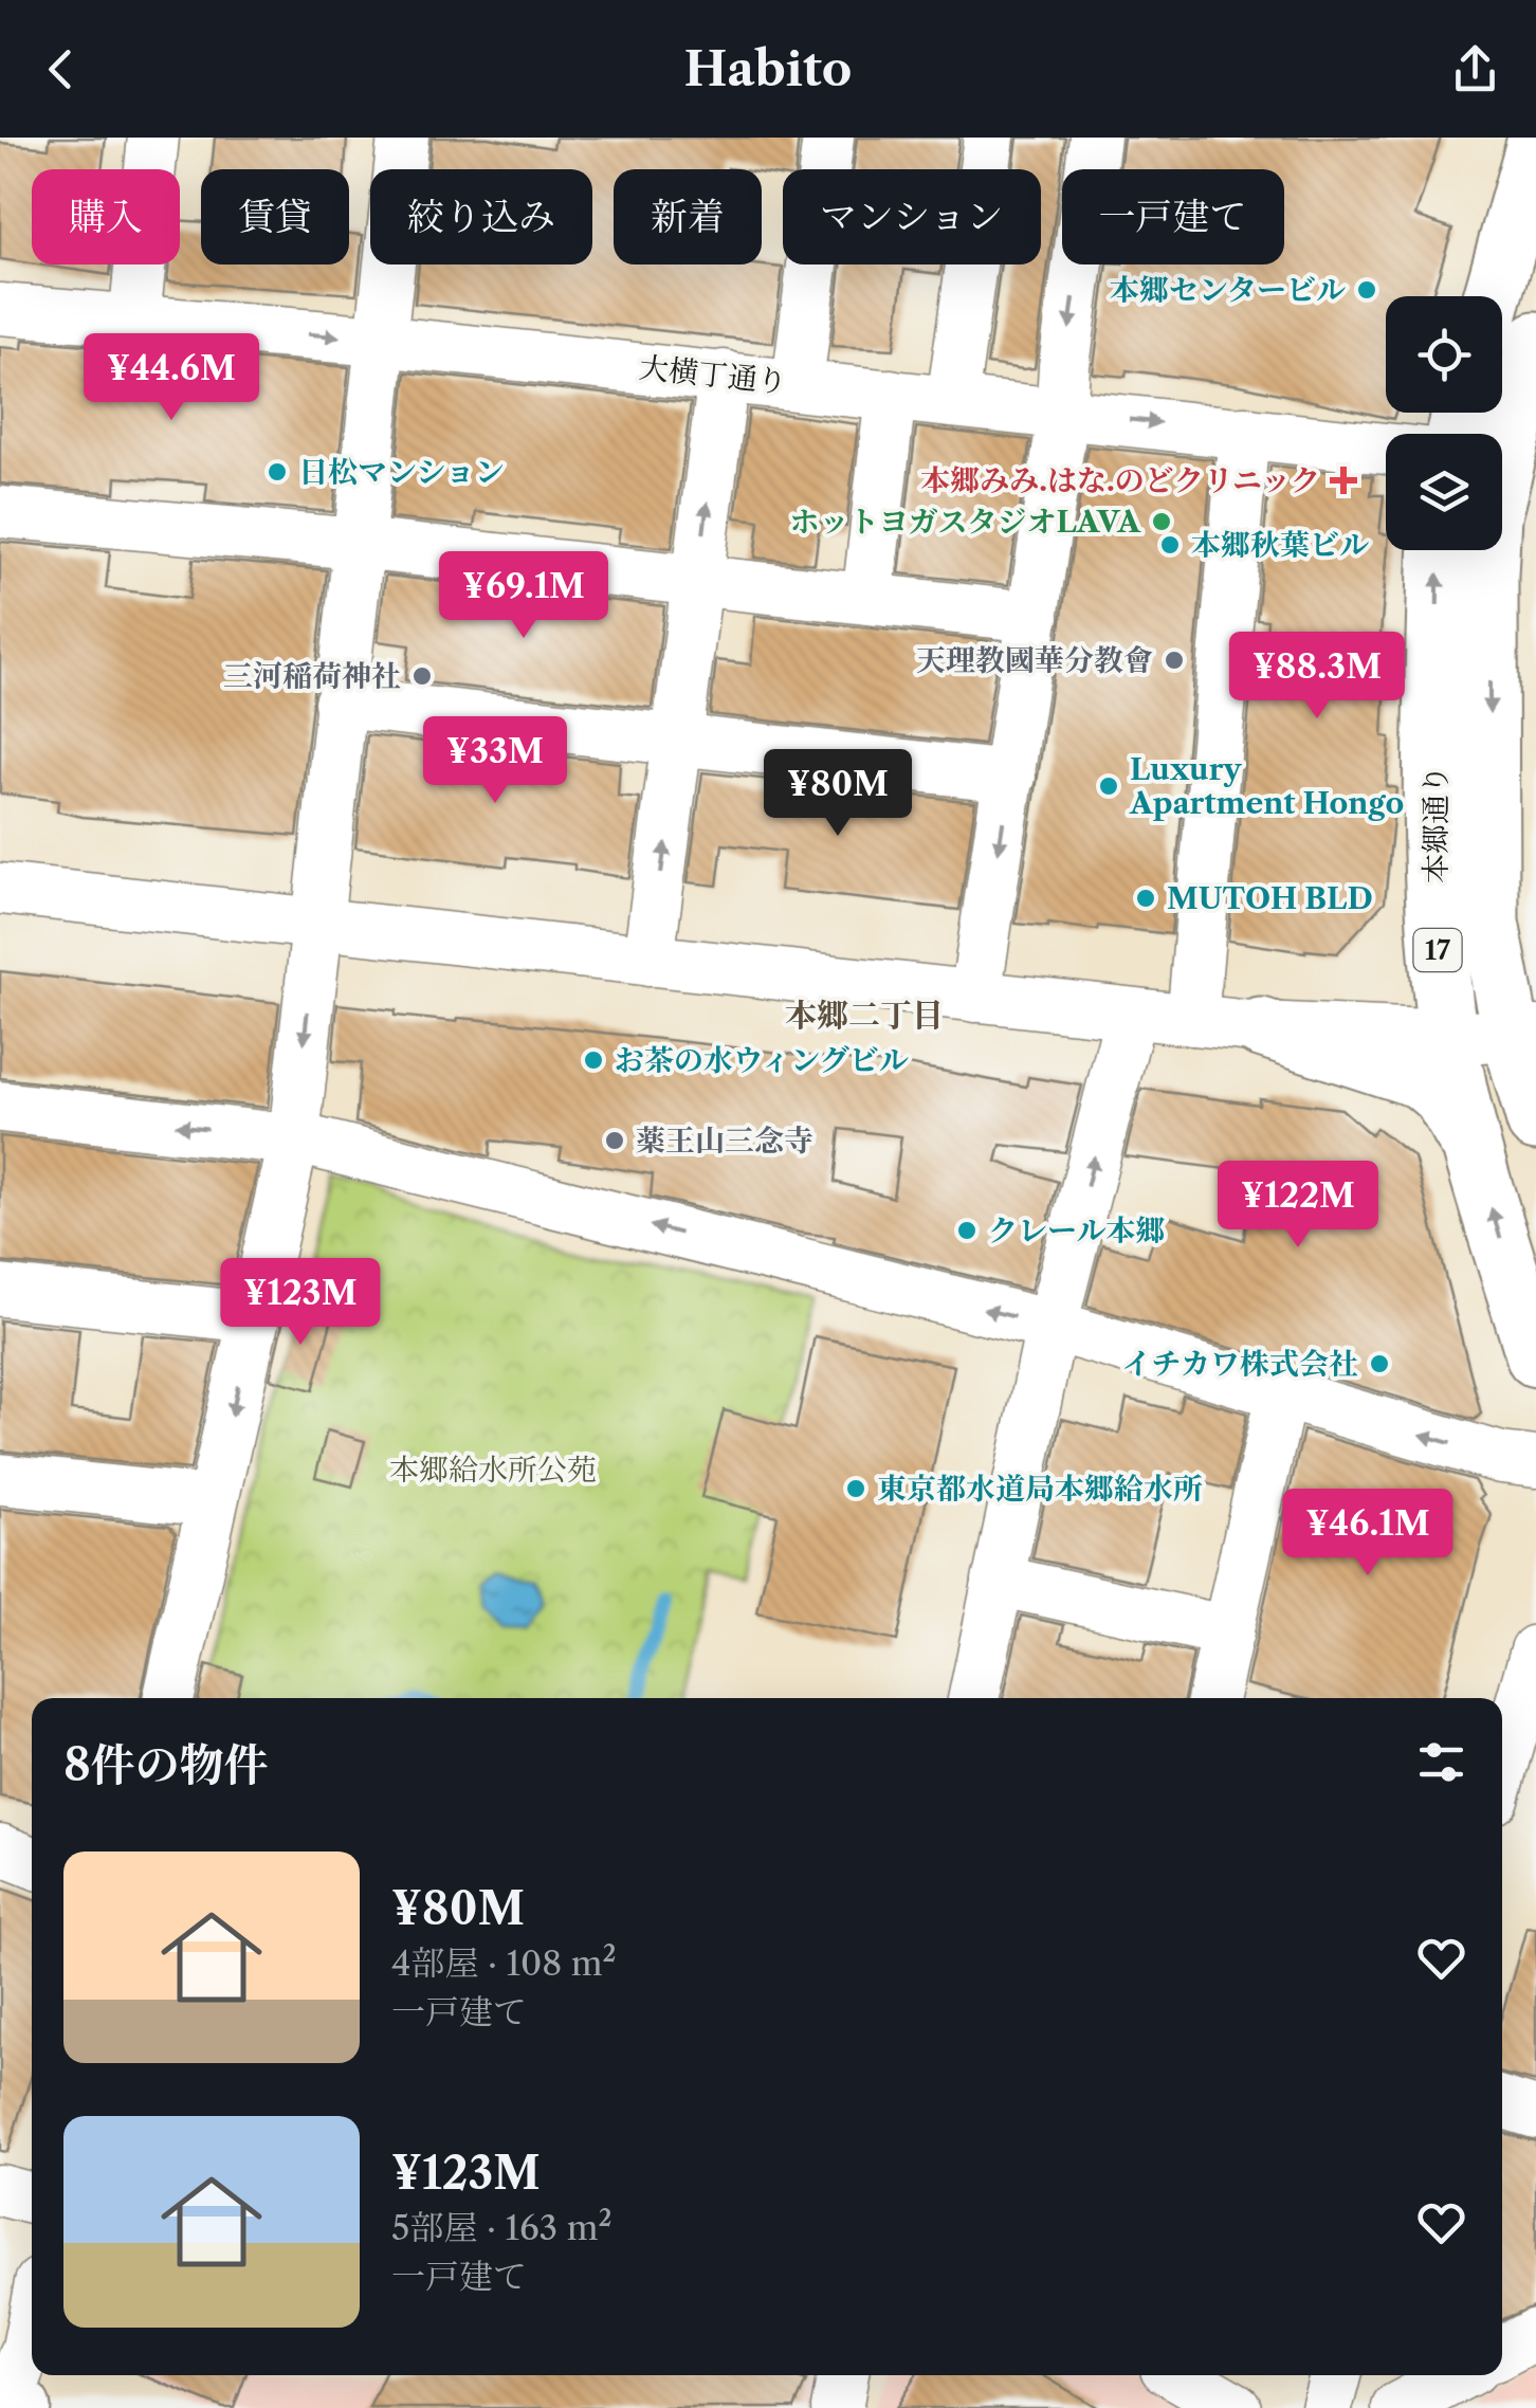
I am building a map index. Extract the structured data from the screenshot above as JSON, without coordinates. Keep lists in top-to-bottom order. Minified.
{"streets":{"highway":["本郷通り","17"],"street":["大横丁通り"]},"districts":["本郷二丁目"],"parks":["本郷給水所公苑"],"places":{"other":["本郷センタービル","日松マンション","ホットヨガスタジオLAVA","本郷秋葉ビル","天理教國華分教會","三河稲荷神社","Luxury Apartment Hongo","MUTOH BLD","お茶の水ウィングビル","薬王山三念寺","クレール本郷","イチカワ株式会社","東京都水道局本郷給水所"],"health":["本郷みみ.はな.のどクリニック"]},"page":{"header":"Habito","chip":["購入","賃貸","絞り込み","新着","マンション","一戸建て"],"price":["¥44.6M","¥69.1M","¥88.3M","¥33M","¥80M","¥122M","¥123M","¥46.1M"],"heading":"8件の物件","list":[{"name":"¥80M","note":"4部屋 · 108 m² · 一戸建て"},{"name":"¥123M","note":"5部屋 · 163 m² · 一戸建て"}]}}
